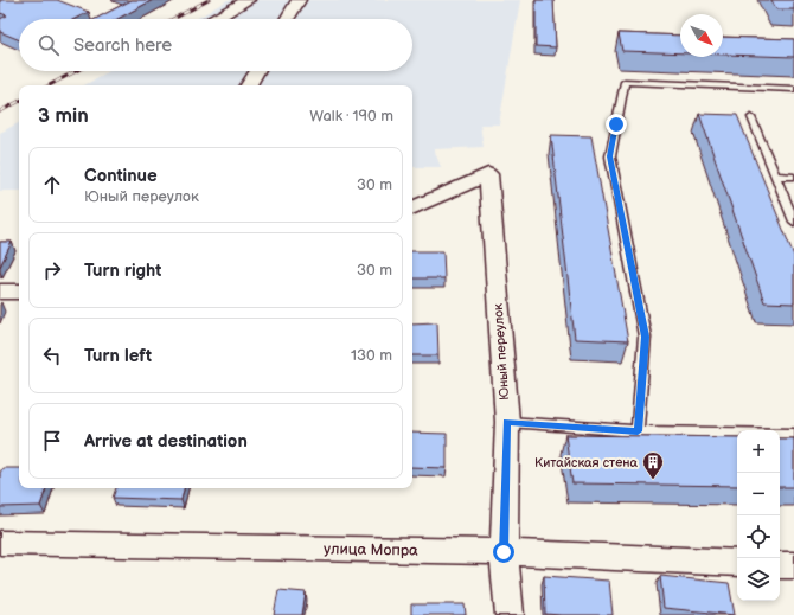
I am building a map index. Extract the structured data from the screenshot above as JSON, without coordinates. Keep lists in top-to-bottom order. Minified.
{"streets":{"street":["Юный переулок","улица Мопра"]},"crossings":[["Юный переулок","улица Мопра"]],"places":{"building":["Китайская стена"]},"north":"bottom right","page":{"search":"Search here","heading":["3 min","Walk · 190 m"],"list":[["Continue","Юный переулок","30 m"],["Turn right","30 m"],["Turn left","130 m"],"Arrive at destination"],"map_buttons":["+","−"]}}
